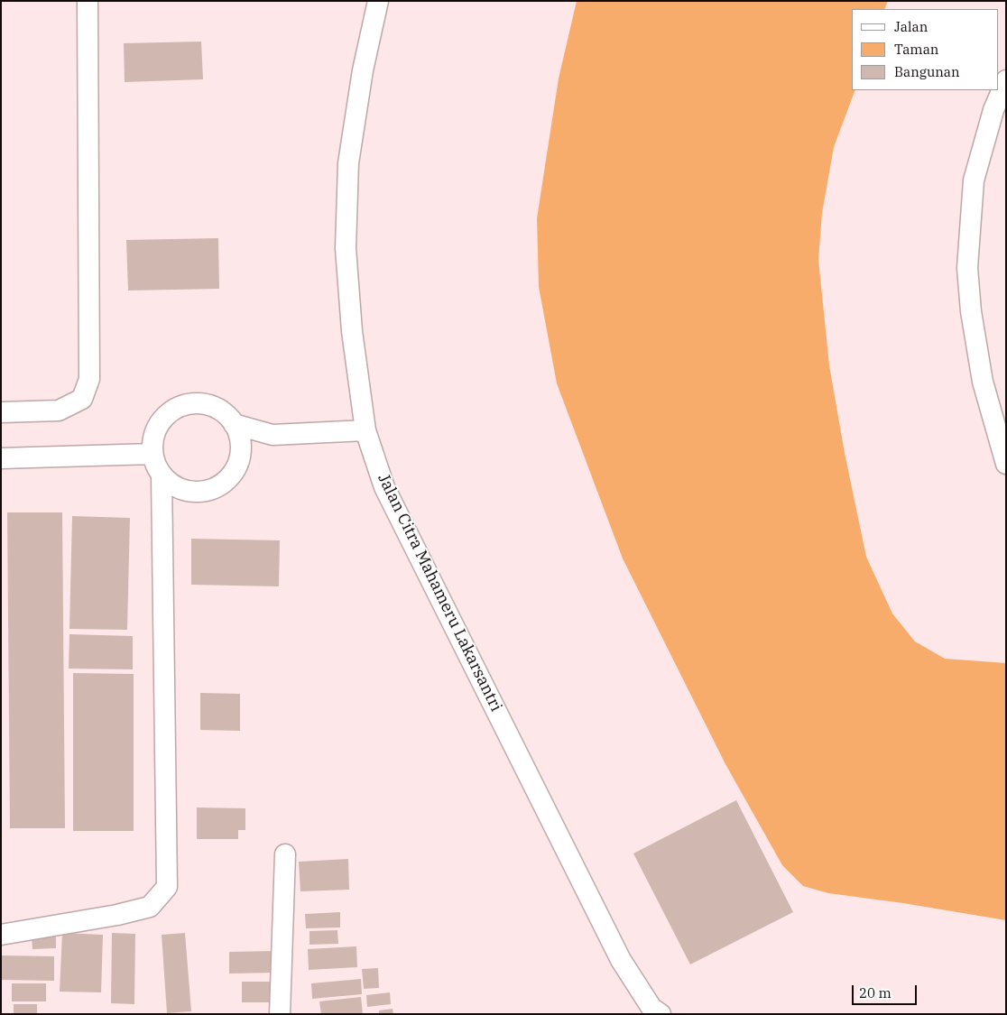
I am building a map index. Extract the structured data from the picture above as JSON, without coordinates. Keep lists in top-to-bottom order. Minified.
{"streets":{"street":["Jalan Citra Mahameru Lakarsantri"]},"legend":["Jalan","Taman","Bangunan"],"scale_bar":"20 m"}
